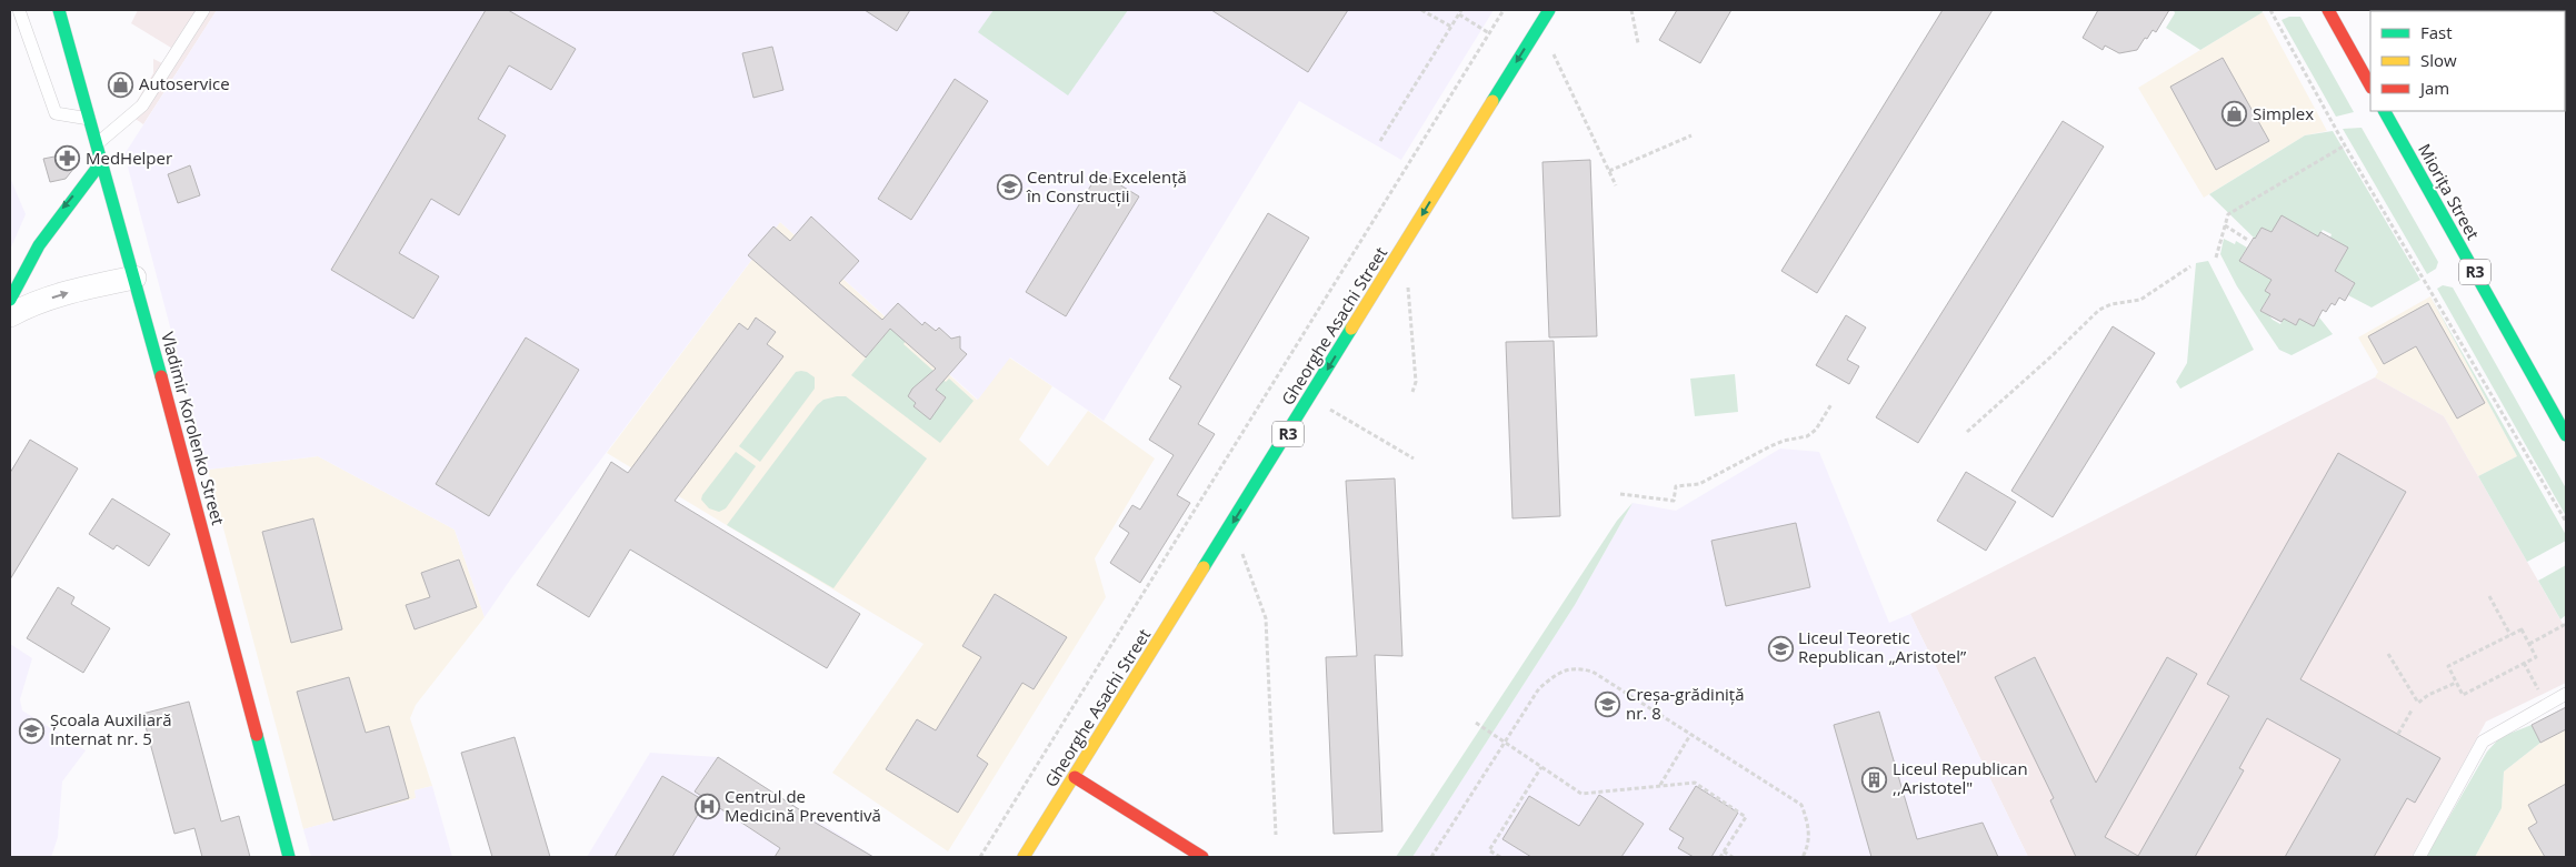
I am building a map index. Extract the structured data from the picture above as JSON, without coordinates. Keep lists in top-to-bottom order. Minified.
{"streets":{"main road":["Miorița Street","R3","Gheorghe Asachi Street","Vladimir Korolenko Street"]},"one_way":["Gheorghe Asachi Street"],"places":{"shop":["Autoservice","Simplex"],"pharmacy":["MedHelper"],"school or university":["Centrul de Excelență în Construcții","Liceul Teoretic Republican „Aristotel”","Creșa-grădiniță nr. 8","Școala Auxiliară Internat nr. 5"],"building":["Liceul Republican ,,Aristotel\""],"hospital":["Centrul de Medicină Preventivă"]},"legend":["Fast","Slow","Jam"]}
